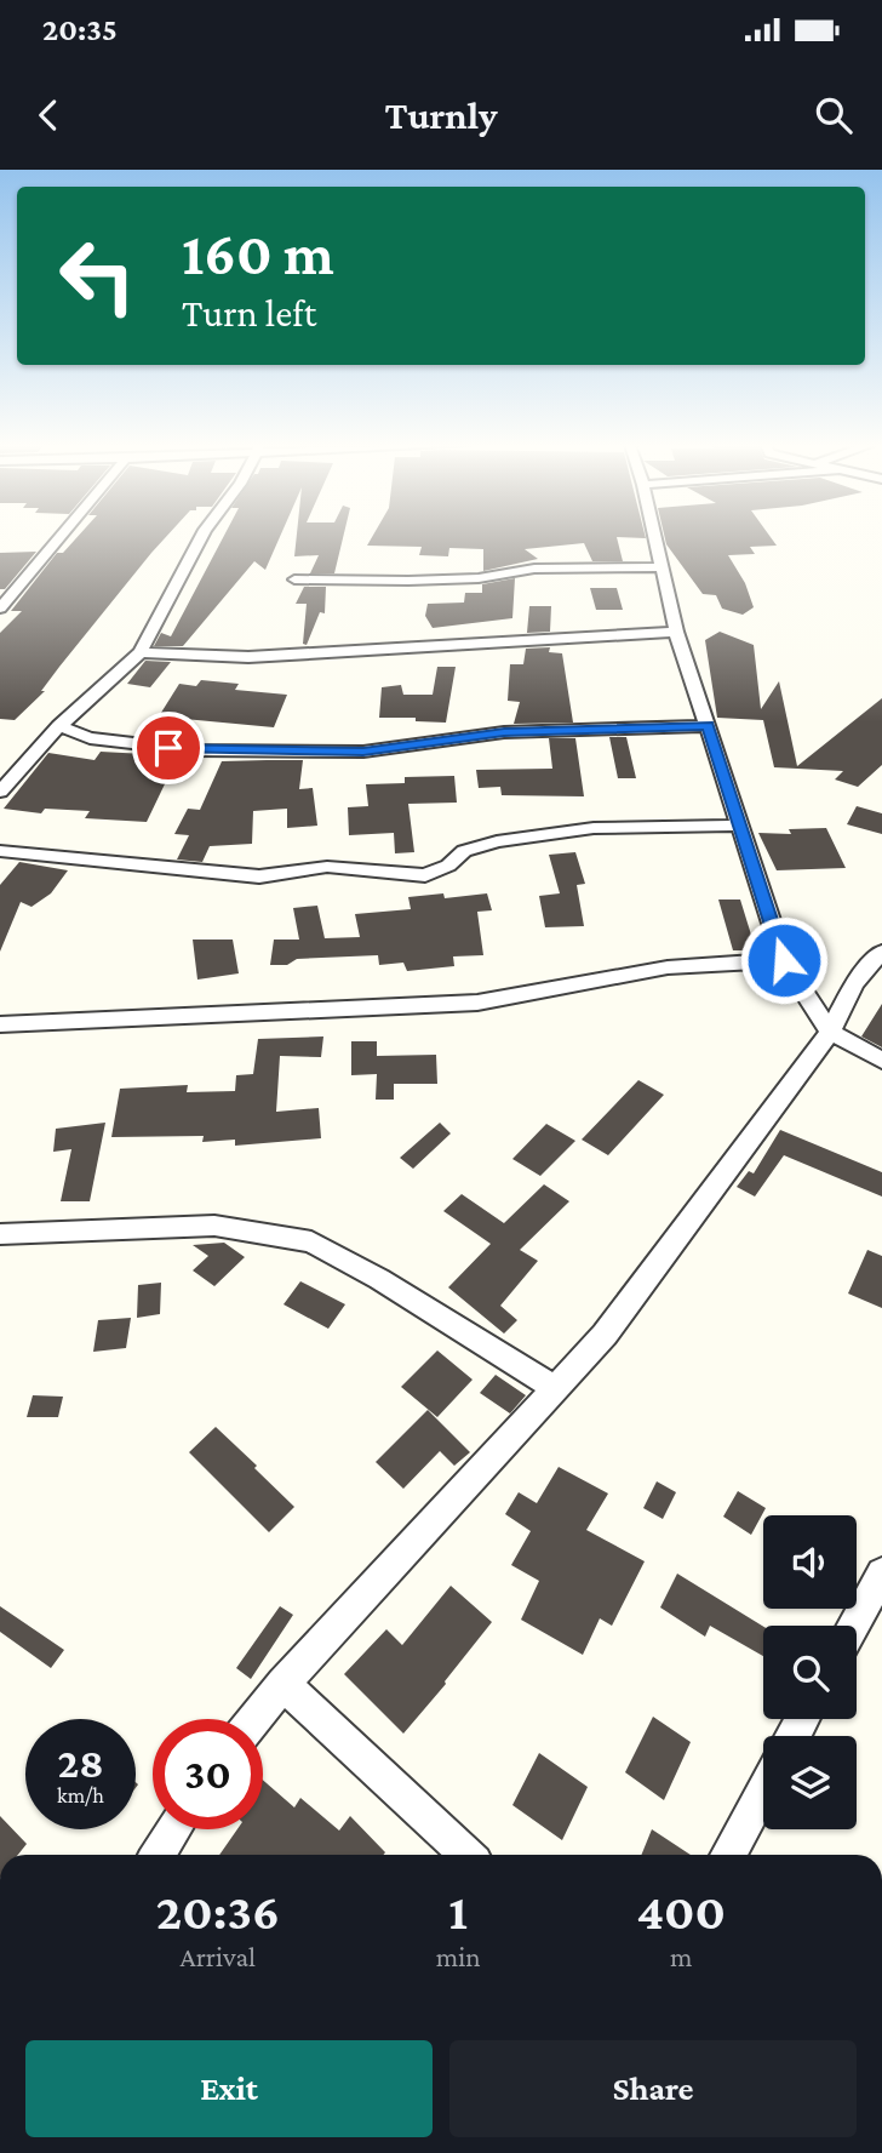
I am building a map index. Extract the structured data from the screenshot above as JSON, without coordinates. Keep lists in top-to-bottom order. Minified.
{"page":{"status":"20:35","header":"Turnly","turn":["160 m","Turn left"],"speed":"28 km/h","limit":"30","eta":["20:36","Arrival","1","min","400","m"],"buttons":["Exit","Share"]}}
